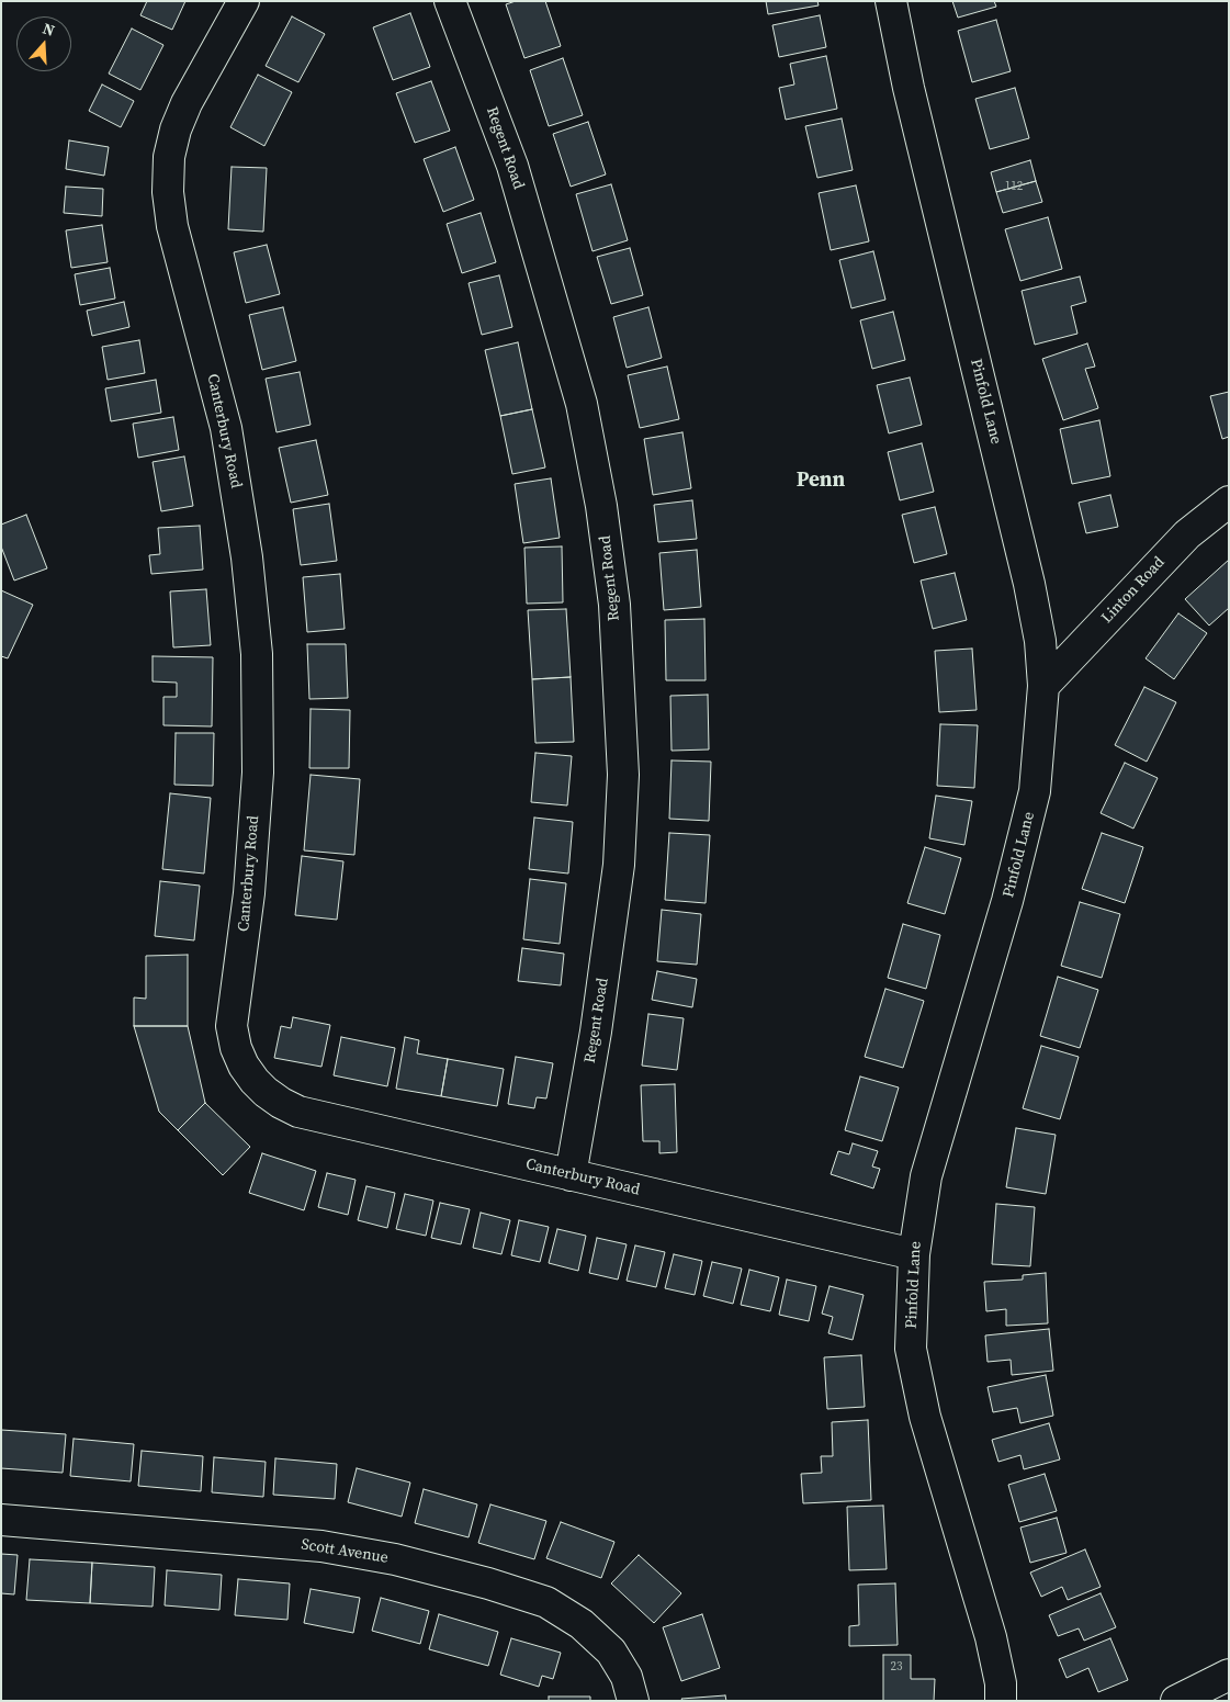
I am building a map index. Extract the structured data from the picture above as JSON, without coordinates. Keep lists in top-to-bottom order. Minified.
{"streets":{"street":["Regent Road","Pinfold Lane","Canterbury Road","Linton Road","Scott Avenue"]},"crossings":[["Regent Road","Canterbury Road"],["Pinfold Lane","Canterbury Road"],["Pinfold Lane","Linton Road"]],"districts":["Penn"],"house_numbers":["112","23"],"north":"top"}
